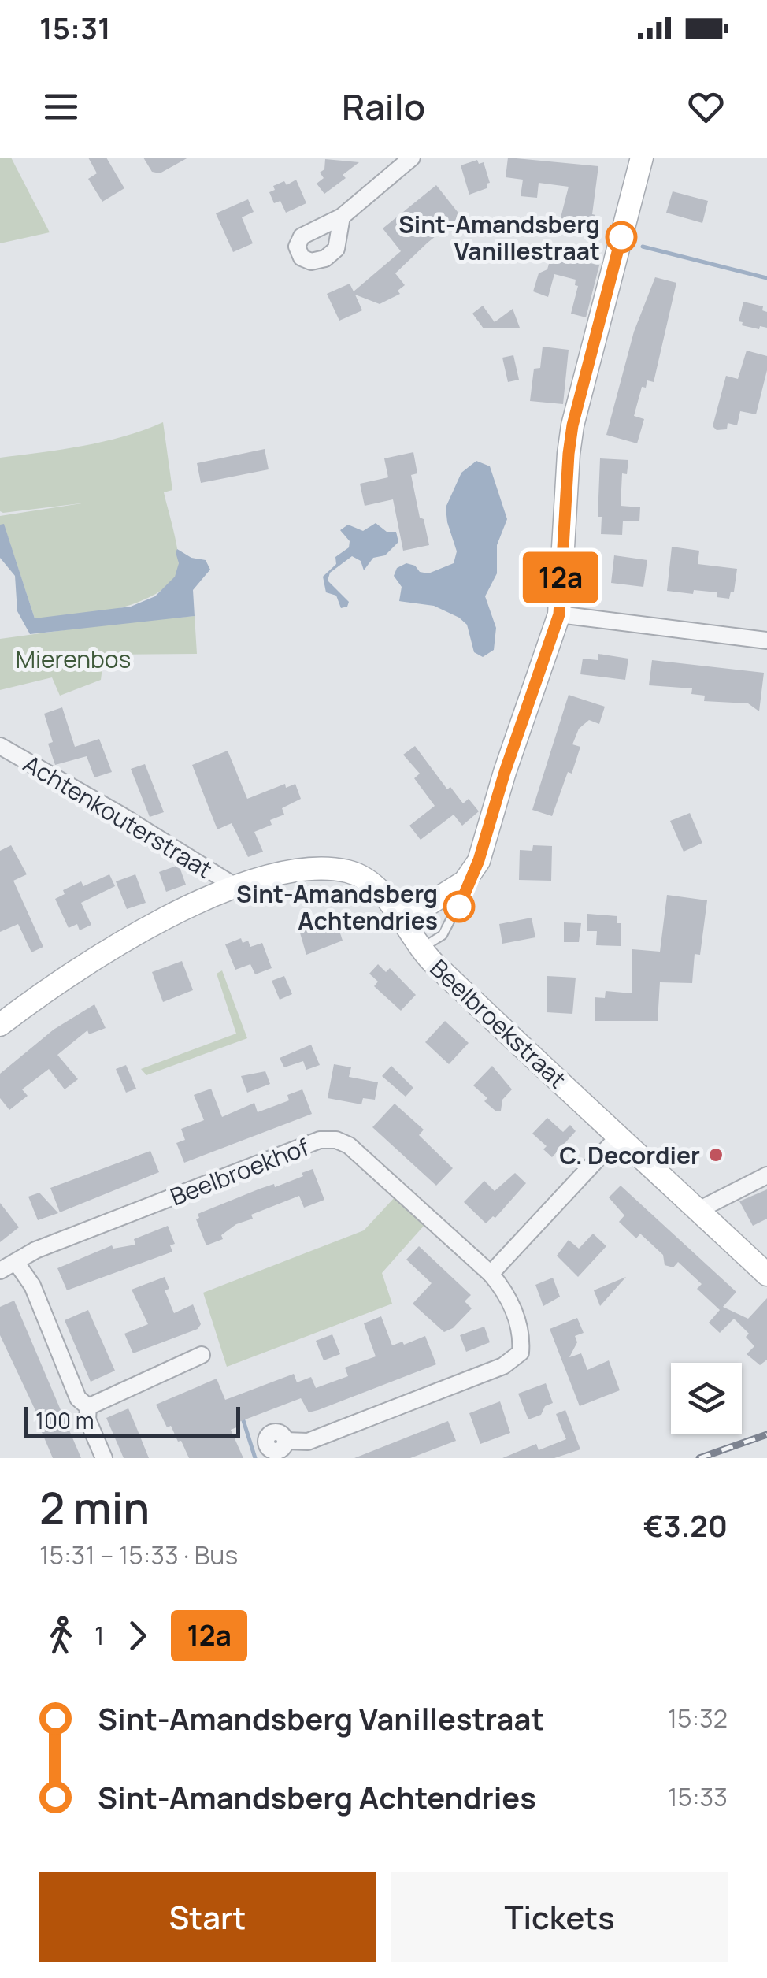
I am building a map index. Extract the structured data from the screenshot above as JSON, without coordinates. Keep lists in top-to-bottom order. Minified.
{"streets":{"street":["Achtenkouterstraat","Beelbroekstraat","Beelbroekhof"]},"crossings":[["Achtenkouterstraat","Beelbroekstraat"]],"parks":["Mierenbos"],"places":["Sint-Amandsberg Vanillestraat","Sint-Amandsberg Achtendries","C. Decordier"],"lines":["bus line 12a"],"scale_bar":"100 m","page":{"status":"15:31","header":"Railo","on_map":"12a","scale":"100 m","heading":["2 min","15:31 – 15:33 · Bus","€3.20"],"legs":["1","12a"],"list":[{"name":"Sint-Amandsberg Vanillestraat","value":"15:32"},{"name":"Sint-Amandsberg Achtendries","value":"15:33"}],"buttons":["Start","Tickets"]}}
